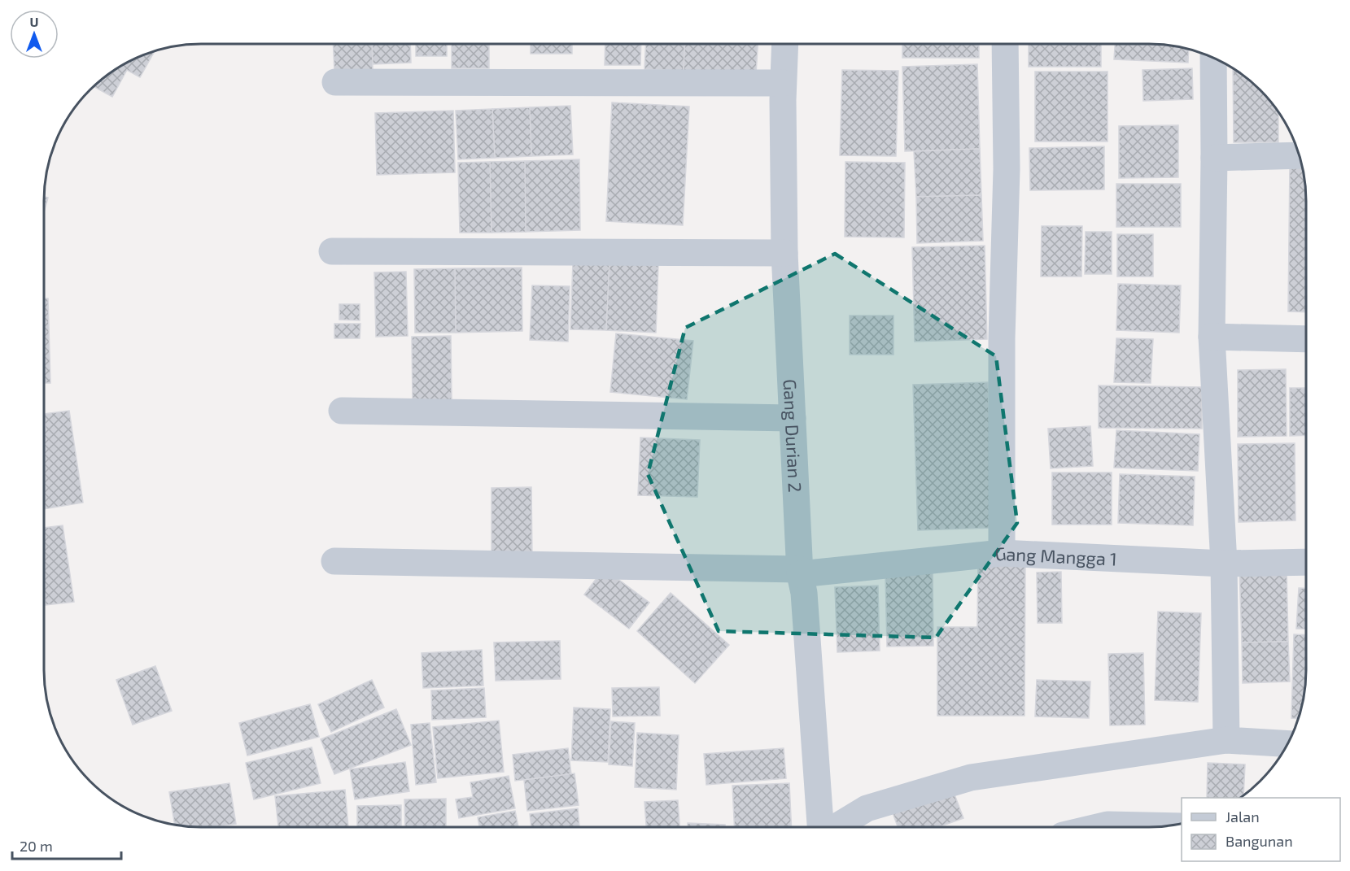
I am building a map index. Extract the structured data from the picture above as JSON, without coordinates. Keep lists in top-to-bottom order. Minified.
{"streets":{"street":["Gang Durian 2","Gang Mangga 1"]},"crossings":[["Gang Durian 2","Gang Mangga 1"]],"legend":["Jalan","Bangunan"],"scale_bar":"20 m","north":"top"}
